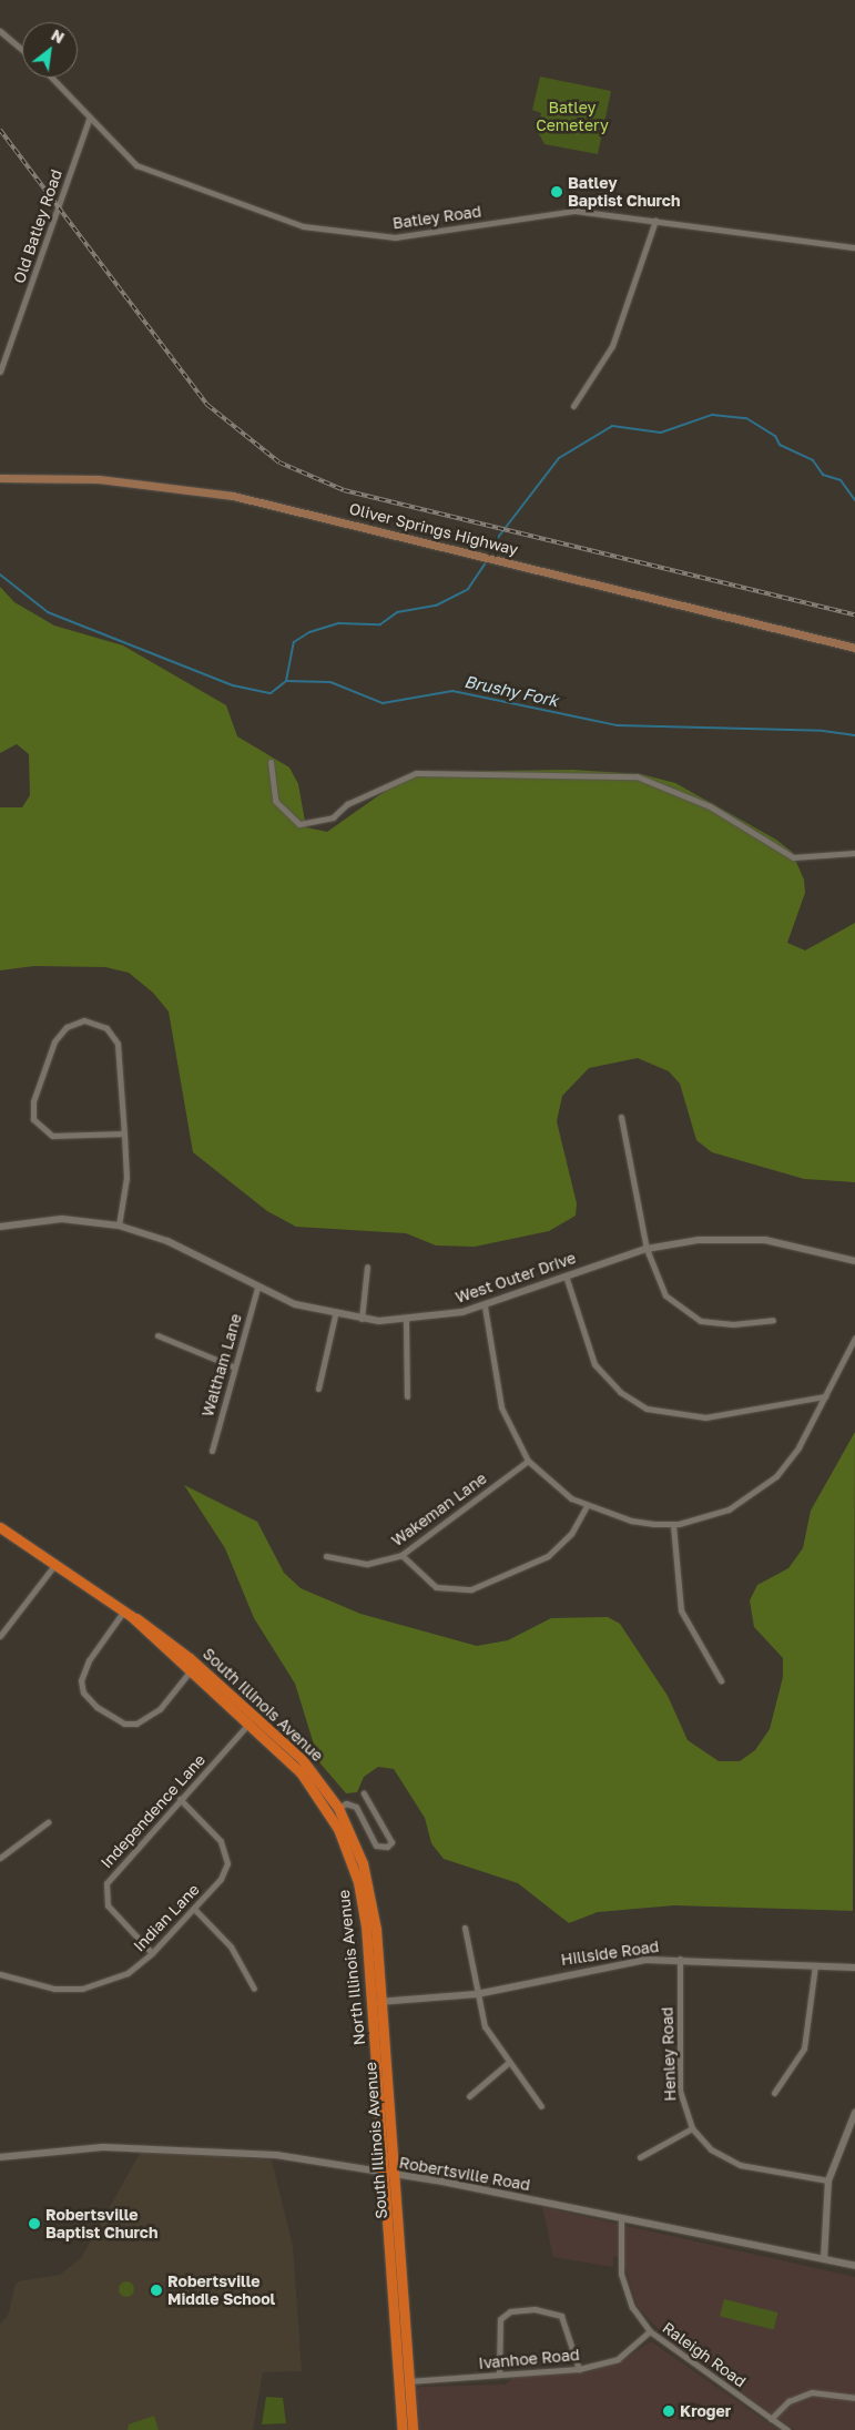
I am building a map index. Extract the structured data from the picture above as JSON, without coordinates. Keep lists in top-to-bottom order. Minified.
{"streets":{"highway":["South Illinois Avenue","North Illinois Avenue"],"main road":["Oliver Springs Highway"],"street":["Batley Road","Old Batley Road","West Outer Drive","Waltham Lane","Wakeman Lane","Independence Lane","Indian Lane","Hillside Road","Henley Road","Robertsville Road","Raleigh Road","Ivanhoe Road"]},"crossings":[["Batley Road","Old Batley Road"],["West Outer Drive","Waltham Lane"],["South Illinois Avenue","Hillside Road"],["South Illinois Avenue","North Illinois Avenue"],["South Illinois Avenue","Robertsville Road"],["South Illinois Avenue","Ivanhoe Road"],["Independence Lane","Indian Lane"],["Independence Lane","North Illinois Avenue"],["Hillside Road","North Illinois Avenue"],["Hillside Road","Henley Road"],["North Illinois Avenue","Robertsville Road"],["North Illinois Avenue","Ivanhoe Road"],["Robertsville Road","Raleigh Road"],["Raleigh Road","Ivanhoe Road"]],"water":["Brushy Fork"],"parks":["Batley Cemetery"],"places":["Batley Baptist Church","Robertsville Baptist Church","Robertsville Middle School","Kroger"],"north":"top right"}
